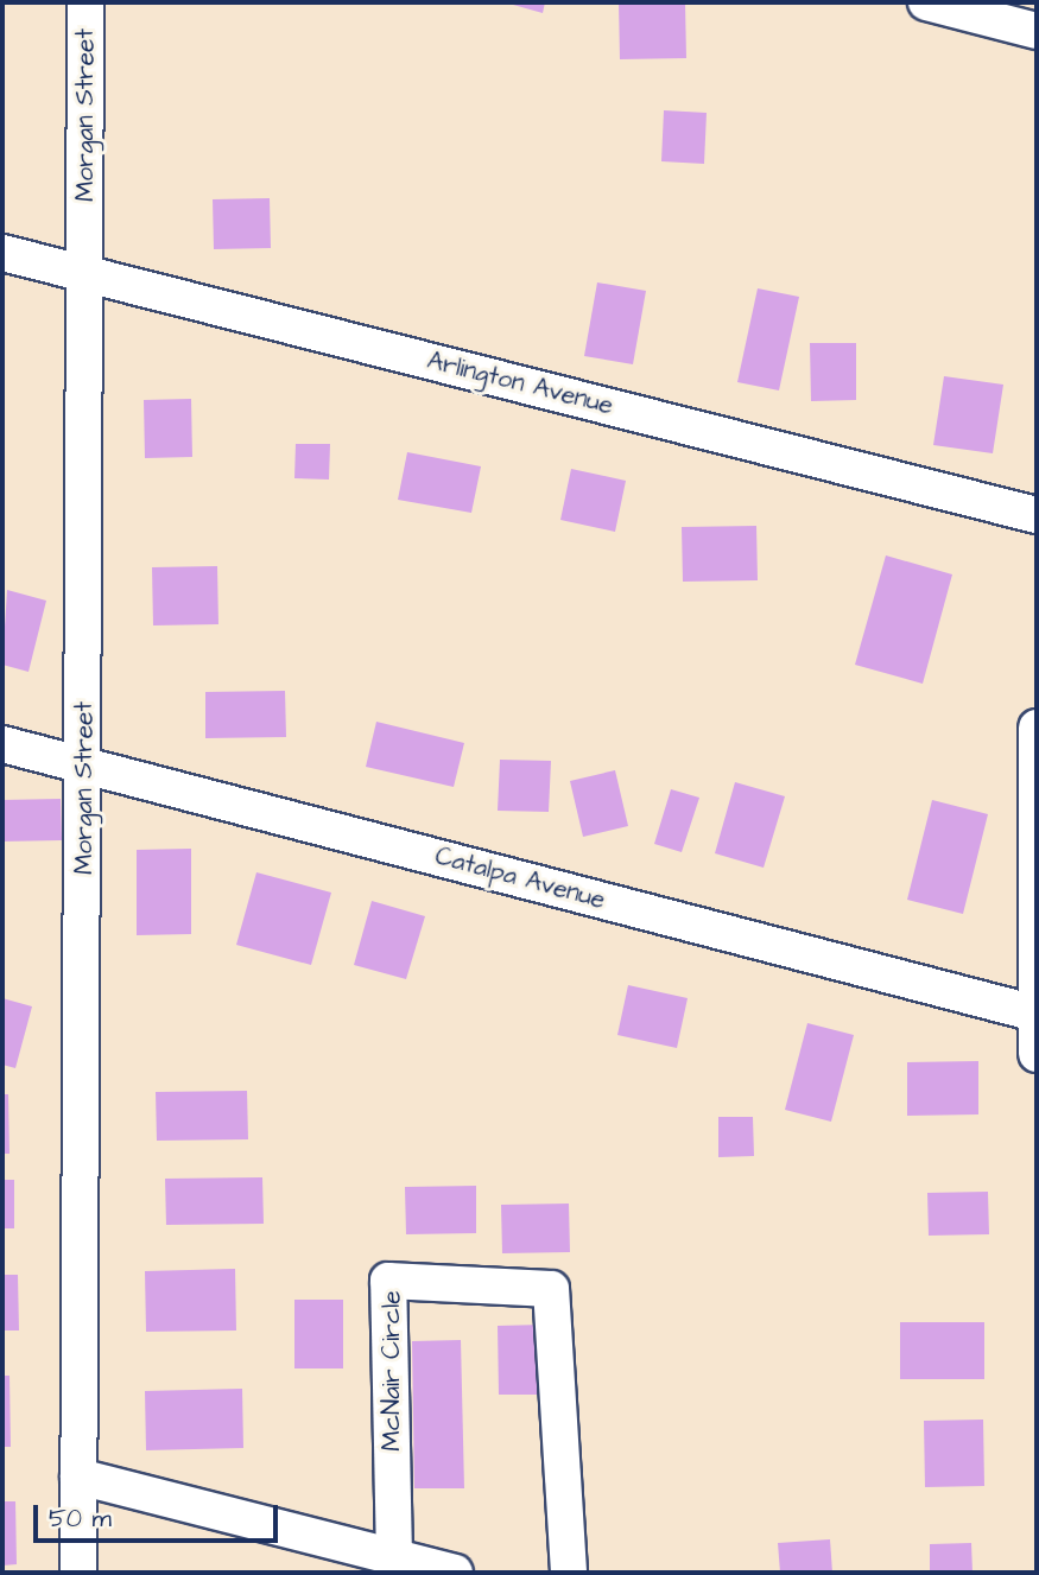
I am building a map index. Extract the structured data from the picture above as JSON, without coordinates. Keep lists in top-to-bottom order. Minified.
{"streets":{"street":["Morgan Street","Arlington Avenue","Catalpa Avenue","McNair Circle"]},"crossings":[["Morgan Street","Arlington Avenue"],["Morgan Street","Catalpa Avenue"]],"scale_bar":"50 m"}
